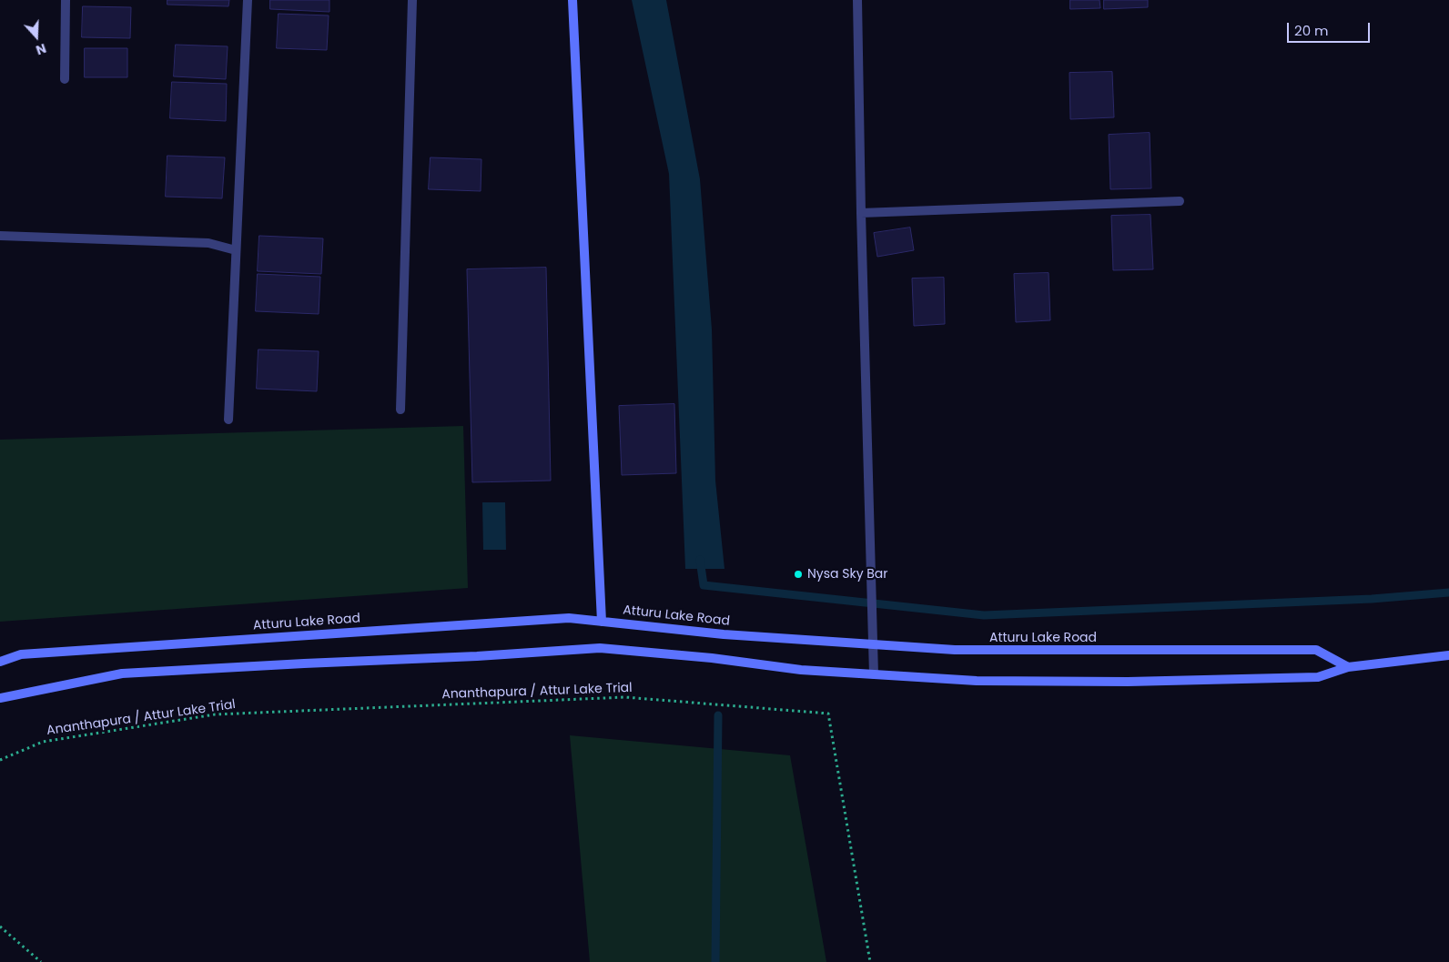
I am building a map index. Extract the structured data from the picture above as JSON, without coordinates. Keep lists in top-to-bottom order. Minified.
{"streets":{"street":["Atturu Lake Road"],"path":["Ananthapura / Attur Lake Trial"]},"places":["Nysa Sky Bar"],"scale_bar":"20 m","north":"bottom"}
